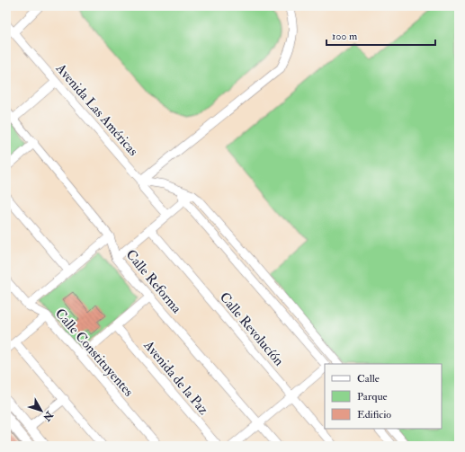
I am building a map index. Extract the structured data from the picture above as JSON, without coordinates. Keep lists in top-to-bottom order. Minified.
{"streets":{"street":["Avenida Las Américas","Calle Reforma","Calle Revolucíón","Calle Constituyentes","Avenida de la Paz"]},"legend":["Calle","Parque","Edificio"],"scale_bar":"100 m","north":"bottom right"}
